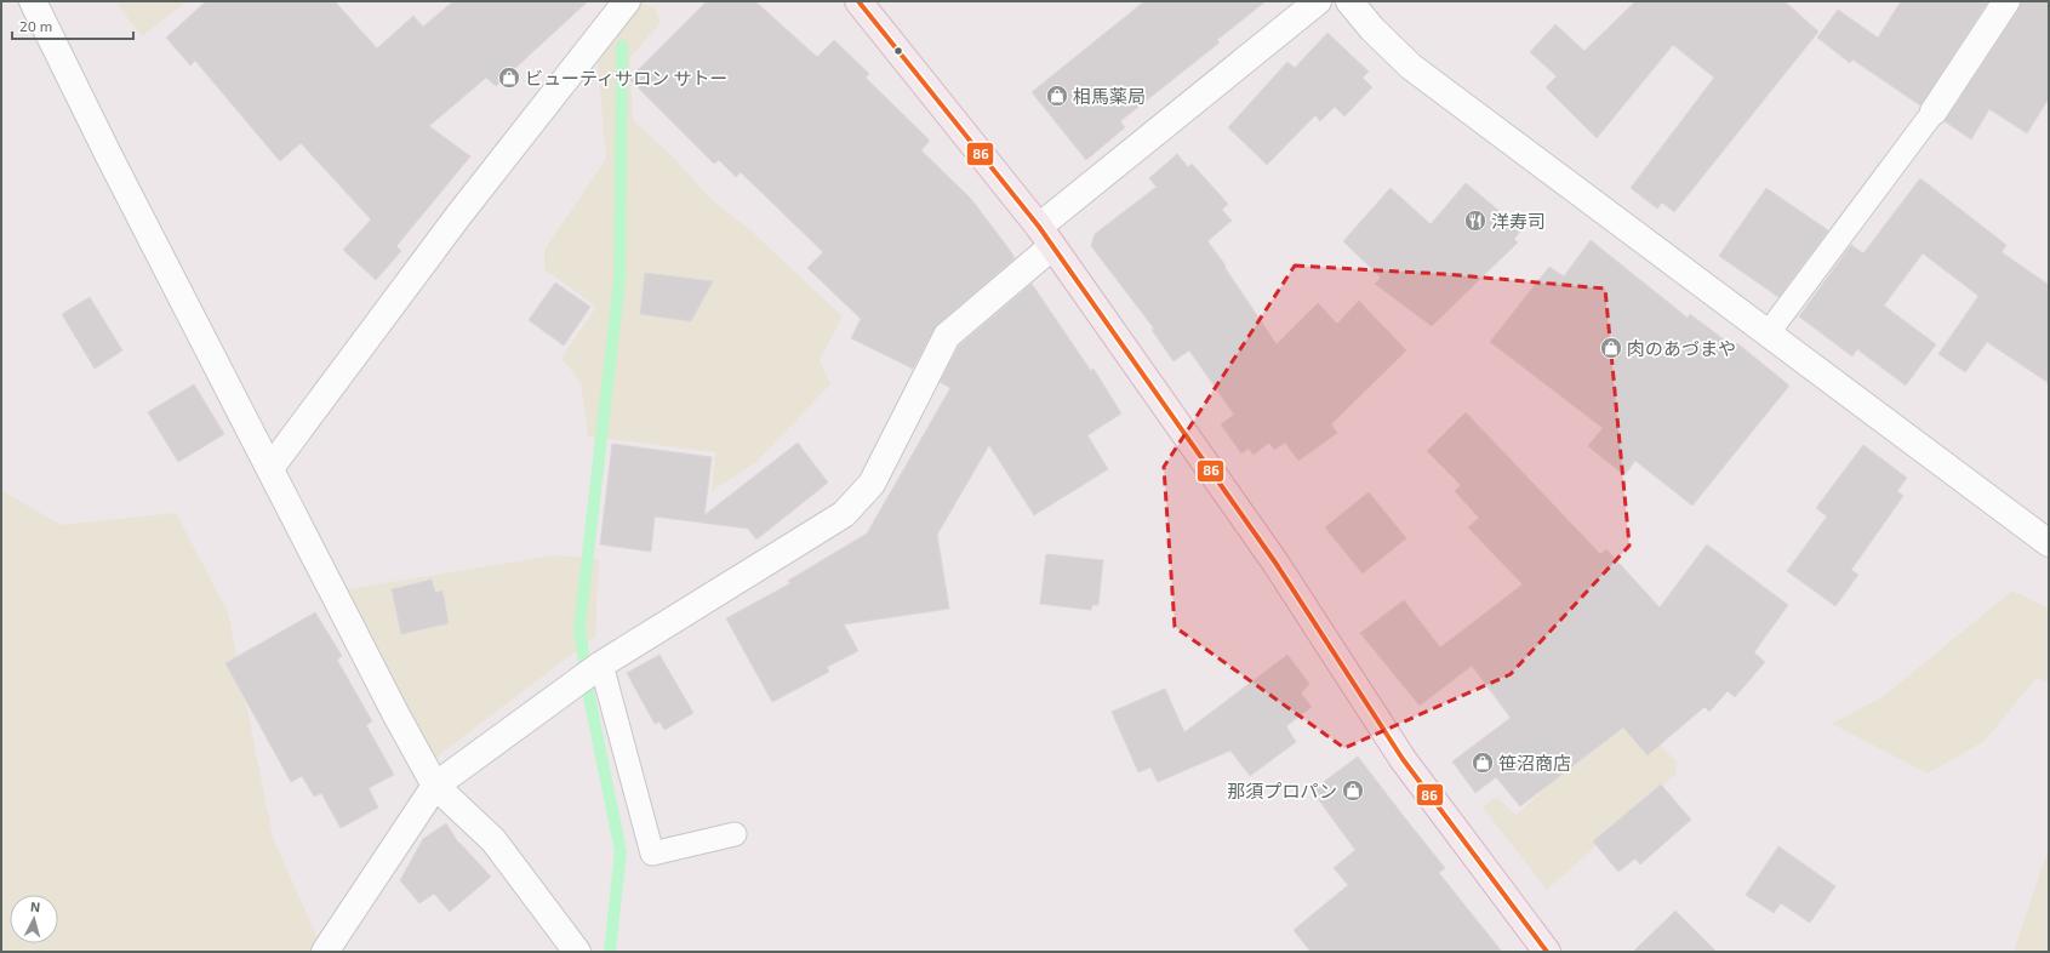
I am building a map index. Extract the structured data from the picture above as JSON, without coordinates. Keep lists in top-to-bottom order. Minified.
{"places":{"shop":["ビューティサロン サトー","相馬薬局","肉のあづまや","笹沼商店","那須プロパン"],"restaurant":["洋寿司"]},"lines":["transit line 86"],"scale_bar":"20 m","north":"top"}
